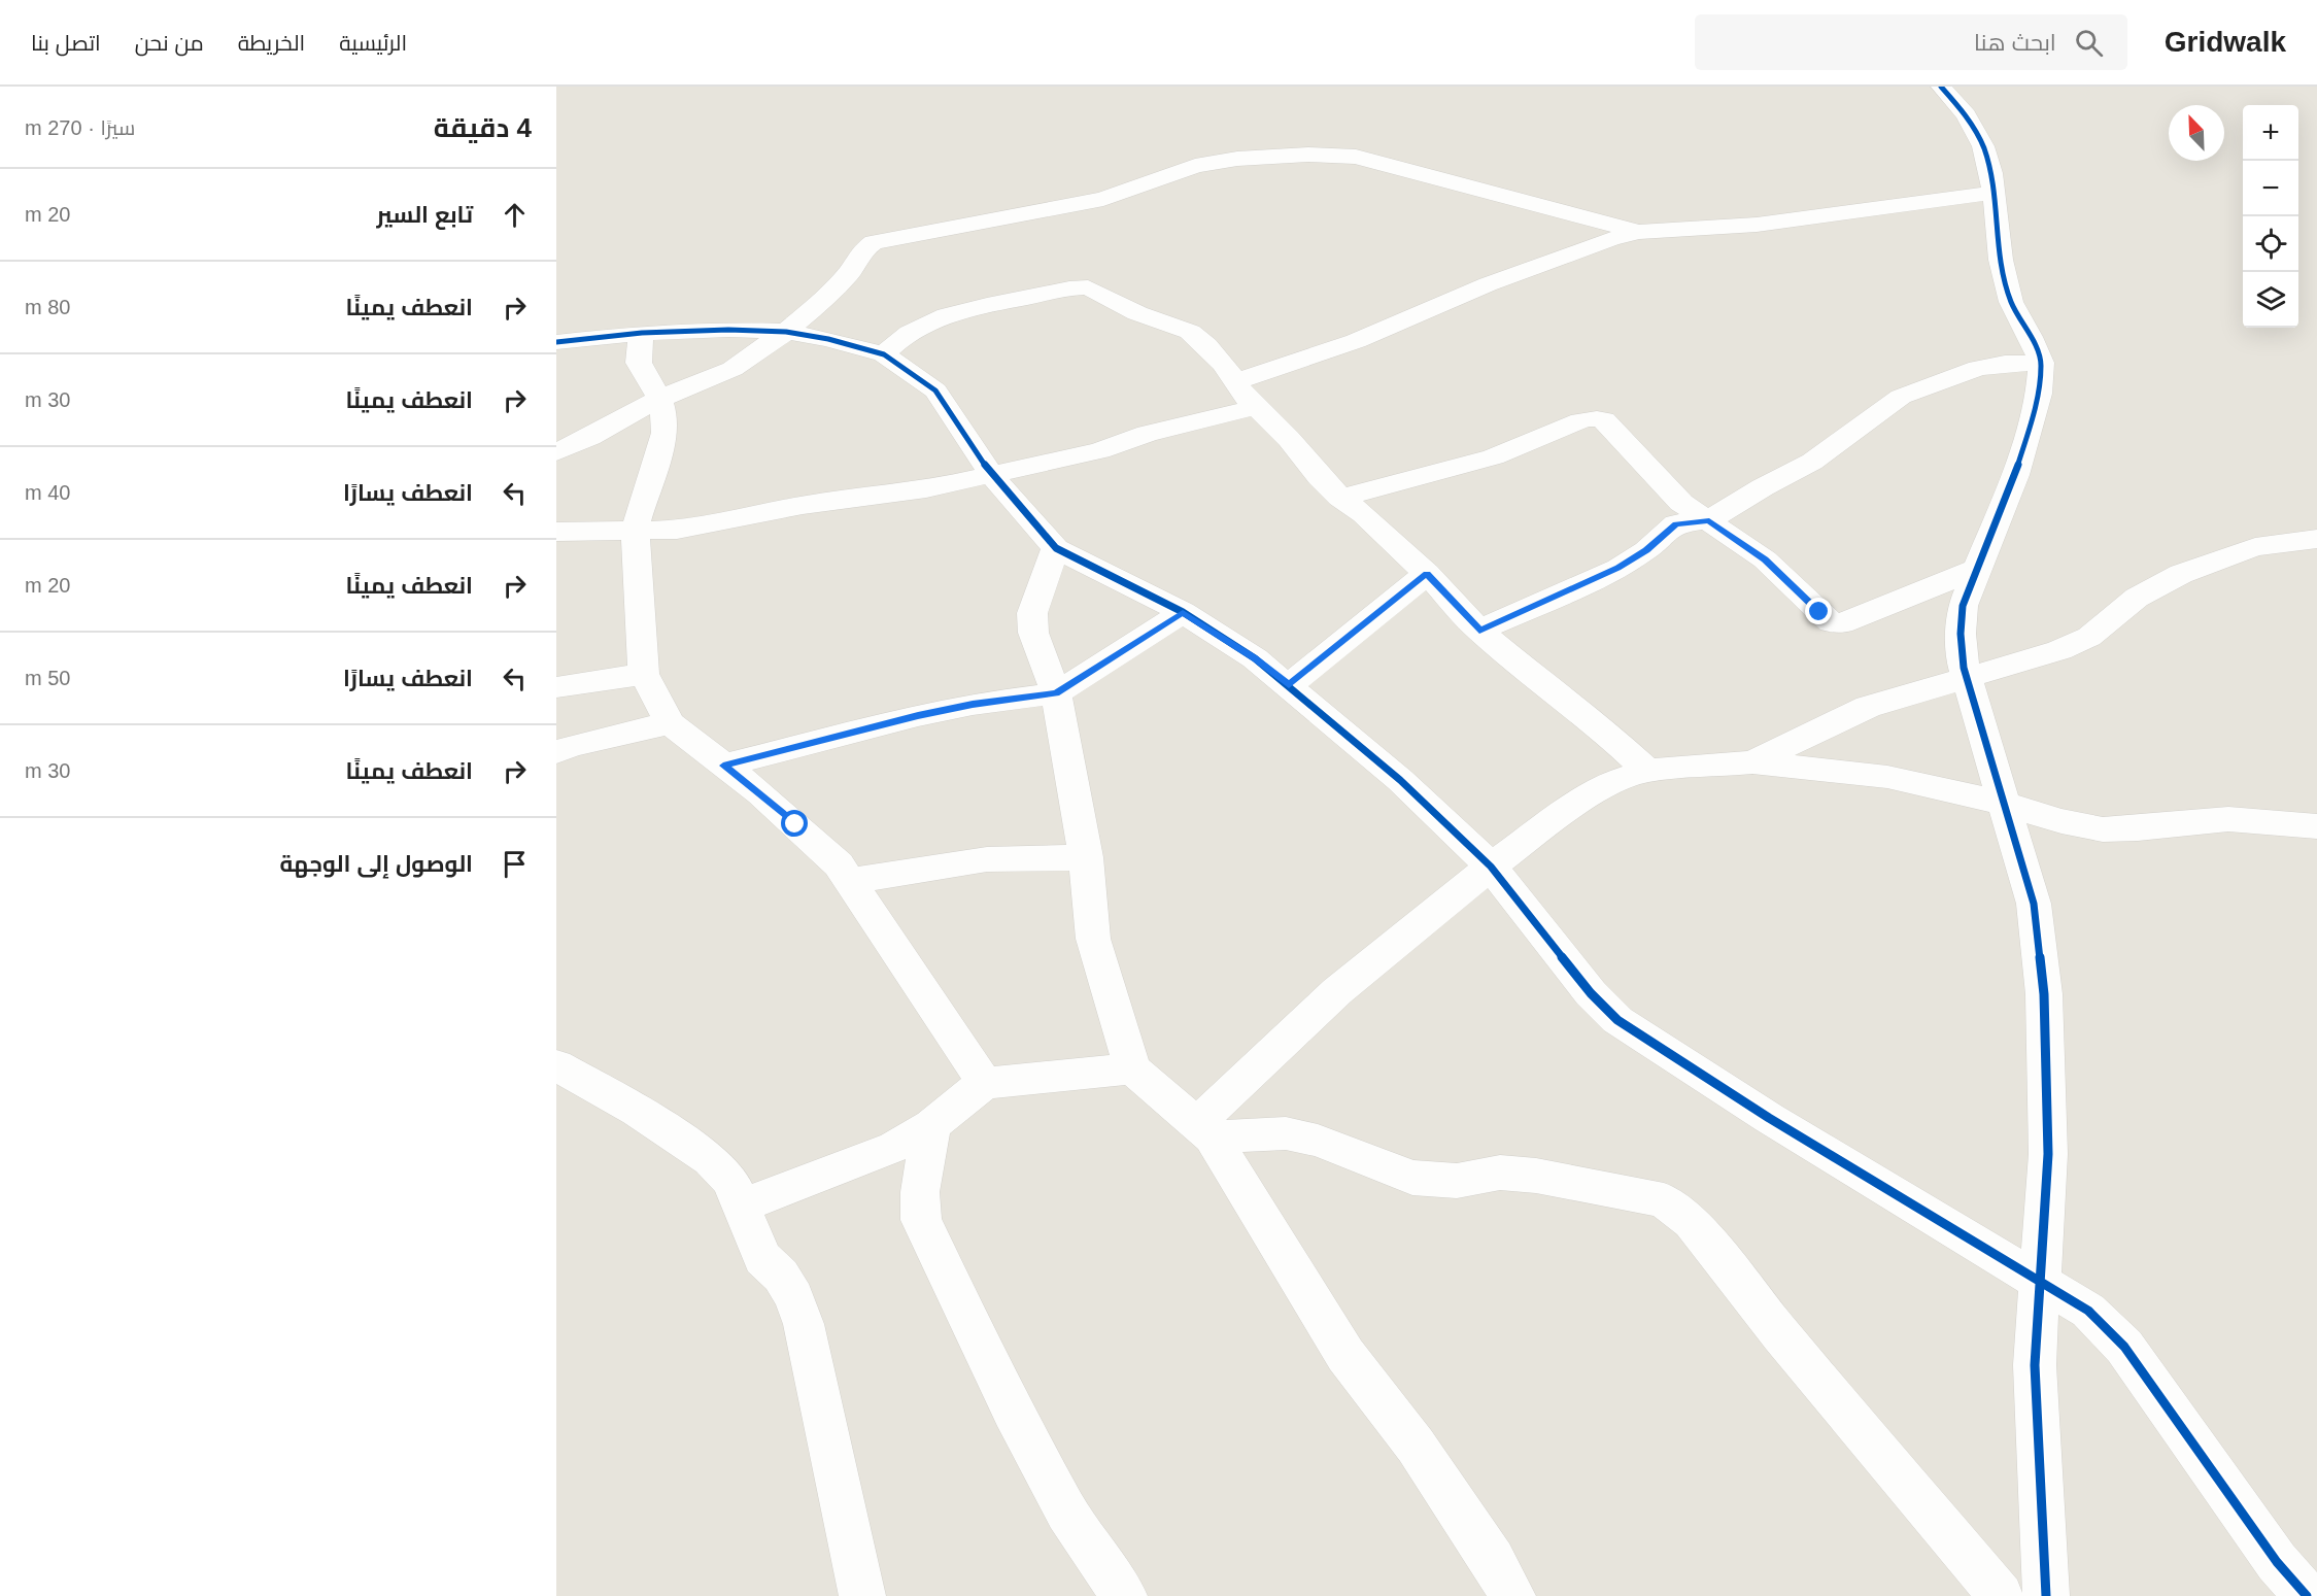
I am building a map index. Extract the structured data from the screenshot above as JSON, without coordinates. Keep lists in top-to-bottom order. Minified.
{"north":"top left","page":{"header":"Gridwalk","search":"ابحث هنا","nav":["الرئيسية","الخريطة","من نحن","اتصل بنا"],"heading":["4 دقيقة","سيرًا · 270 m"],"map_buttons":["+","−"],"list":[["تابع السير","20 m"],["انعطف يمينًا","80 m"],["انعطف يمينًا","30 m"],["انعطف يسارًا","40 m"],["انعطف يمينًا","20 m"],["انعطف يسارًا","50 m"],["انعطف يمينًا","30 m"],"الوصول إلى الوجهة"]}}
